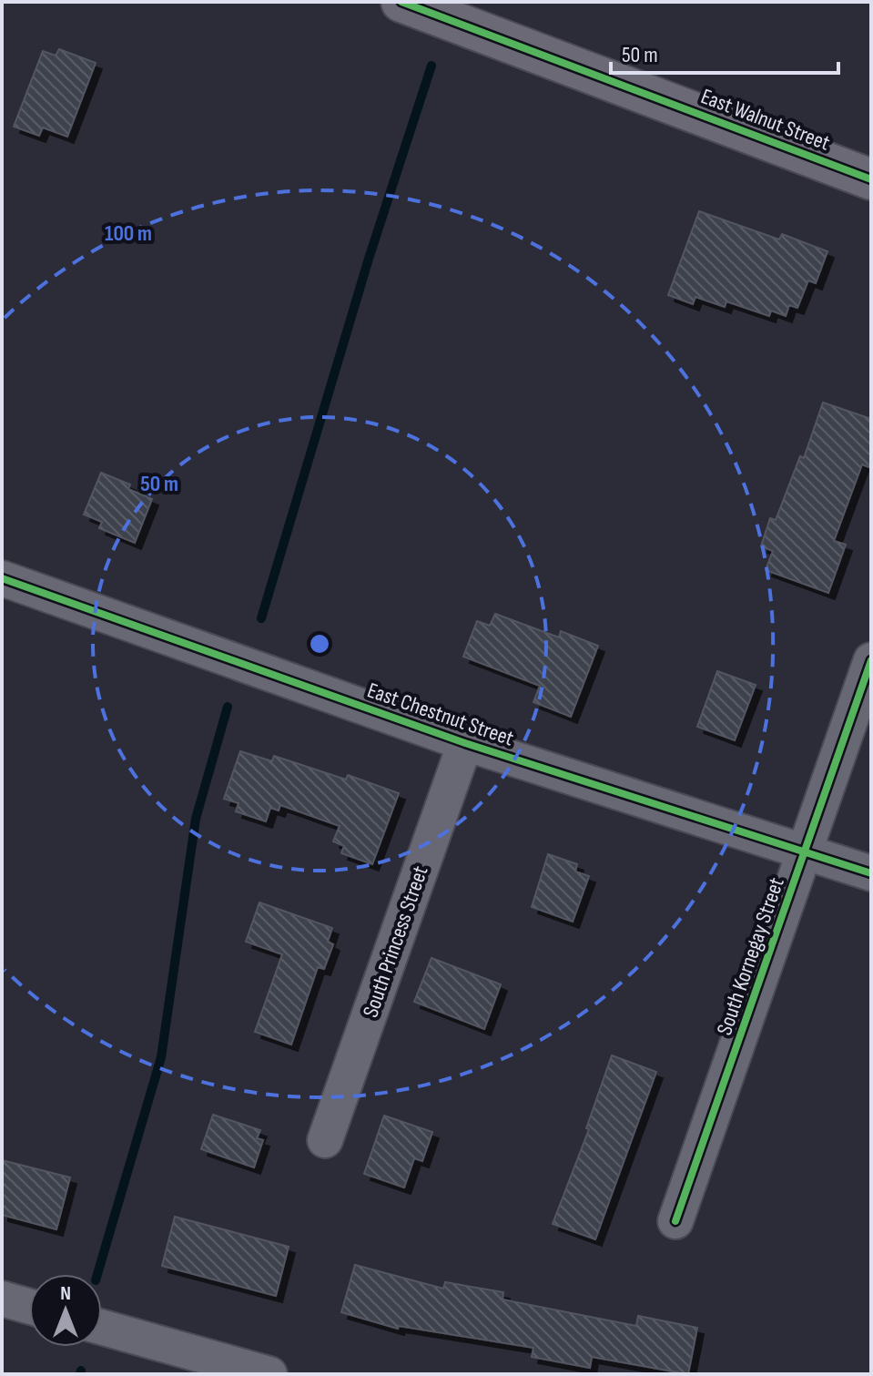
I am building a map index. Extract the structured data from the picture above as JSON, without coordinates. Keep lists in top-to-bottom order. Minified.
{"streets":{"street":["East Walnut Street","East Chestnut Street","South Princess Street","South Kornegay Street"]},"crossings":[["East Chestnut Street","South Princess Street"],["East Chestnut Street","South Kornegay Street"]],"scale_bar":"50 m","north":"top","rings":["100 m","50 m"]}
